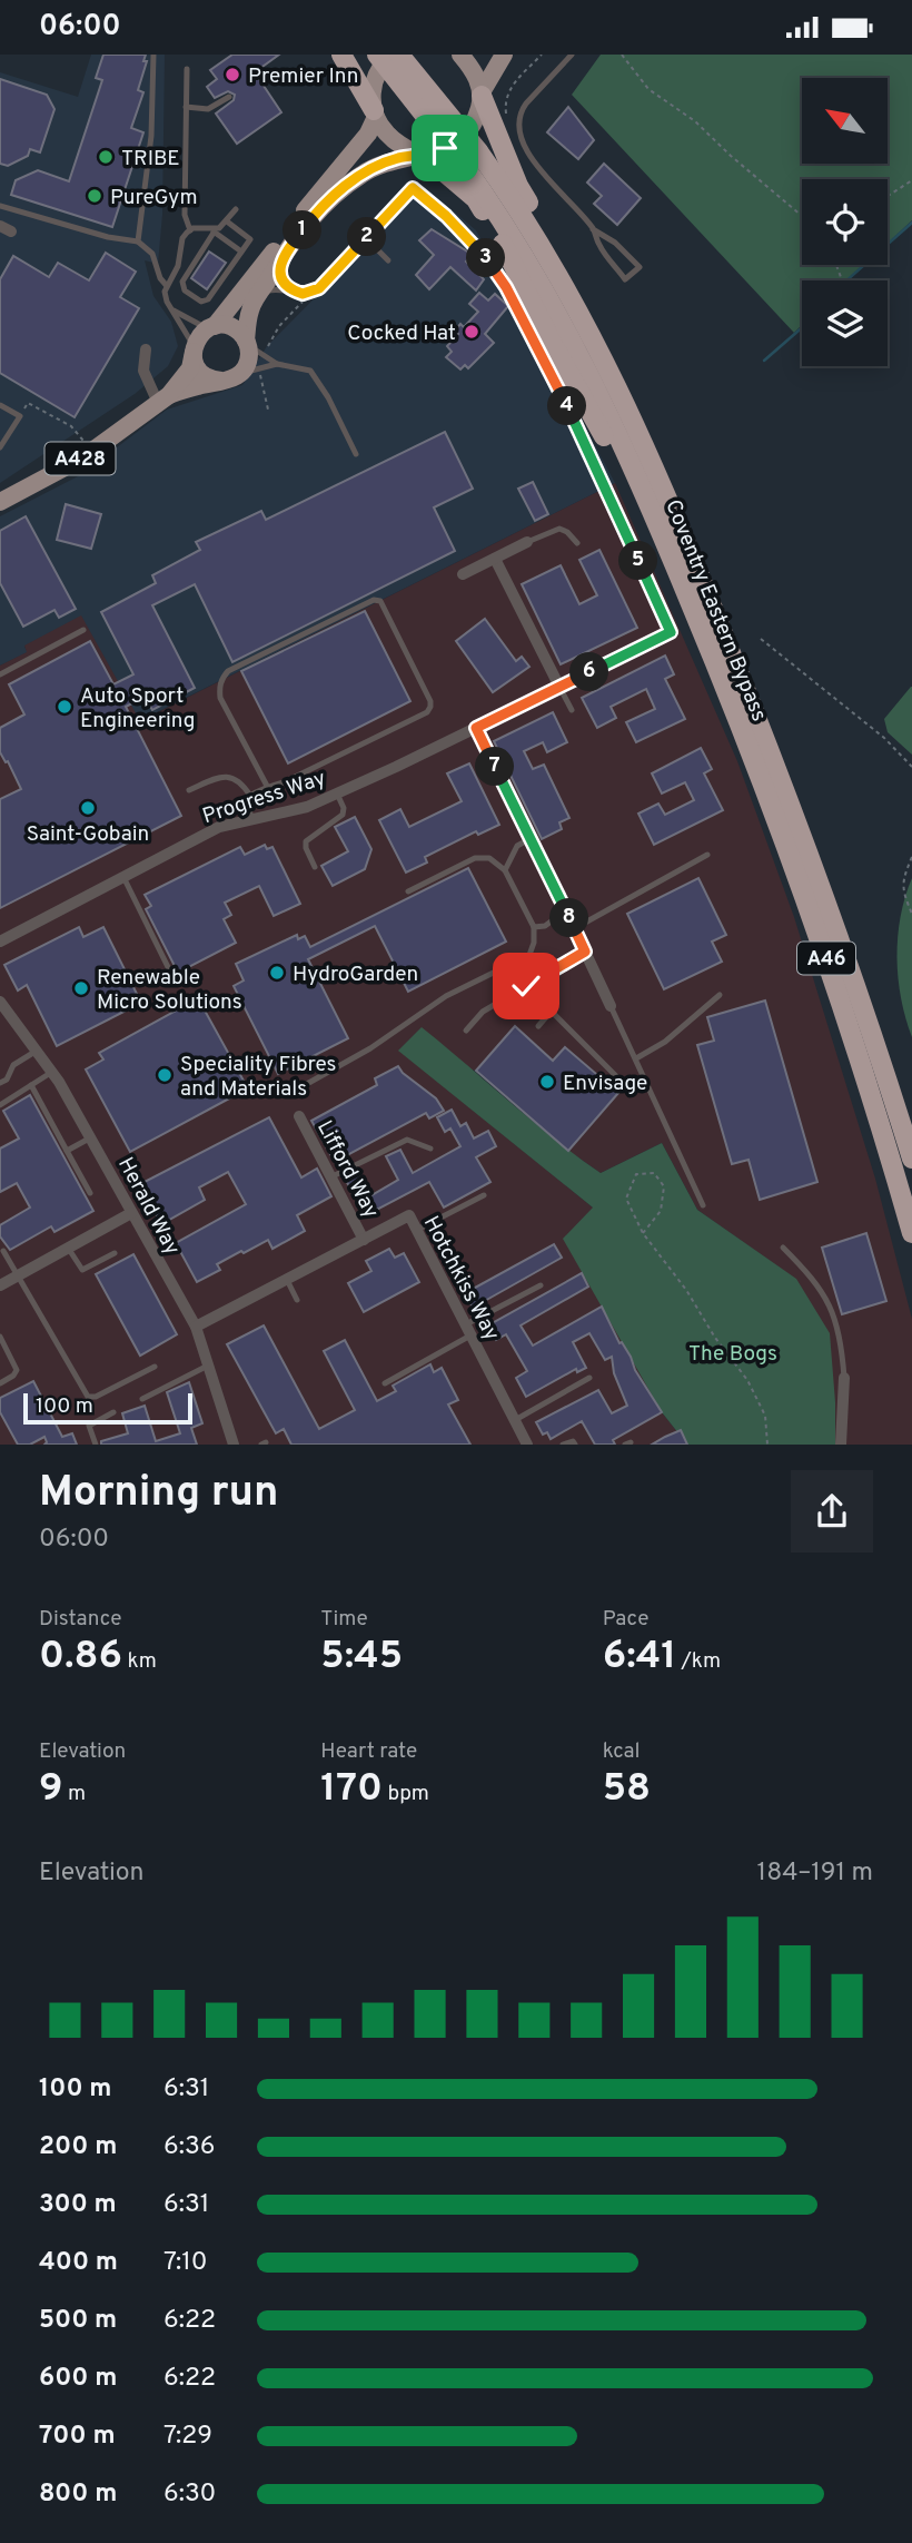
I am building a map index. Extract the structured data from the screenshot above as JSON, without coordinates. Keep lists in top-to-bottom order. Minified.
{"streets":{"highway":["Coventry Eastern Bypass","A46"],"main road":["A428"],"street":["Progress Way","Lifford Way","Herald Way","Hotchkiss Way"]},"crossings":[["Lifford Way","Hotchkiss Way"],["Herald Way","Hotchkiss Way"]],"parks":["The Bogs"],"places":["Premier Inn","TRIBE","PureGym","Cocked Hat","Auto Sport Engineering","Saint-Gobain","HydroGarden","Renewable Micro Solutions","Speciality Fibres and Materials","Envisage"],"scale_bar":"100 m","north":"top left","page":{"status":"06:00","pins":["1","2","3","4","5","6","7","8"],"scale":"100 m","heading":["Morning run","06:00"],"stats":[["Distance","0.86 km"],["Time","5:45"],["Pace","6:41 /km"],["Elevation","9 m"],["Heart rate","170 bpm"],["kcal","58"]],"chart":["Elevation","184–191 m"],"list":[{"name":"100 m","note":"6:31"},{"name":"200 m","note":"6:36"},{"name":"300 m","note":"6:31"},{"name":"400 m","note":"7:10"},{"name":"500 m","note":"6:22"},{"name":"600 m","note":"6:22"},{"name":"700 m","note":"7:29"},{"name":"800 m","note":"6:30"}]}}
